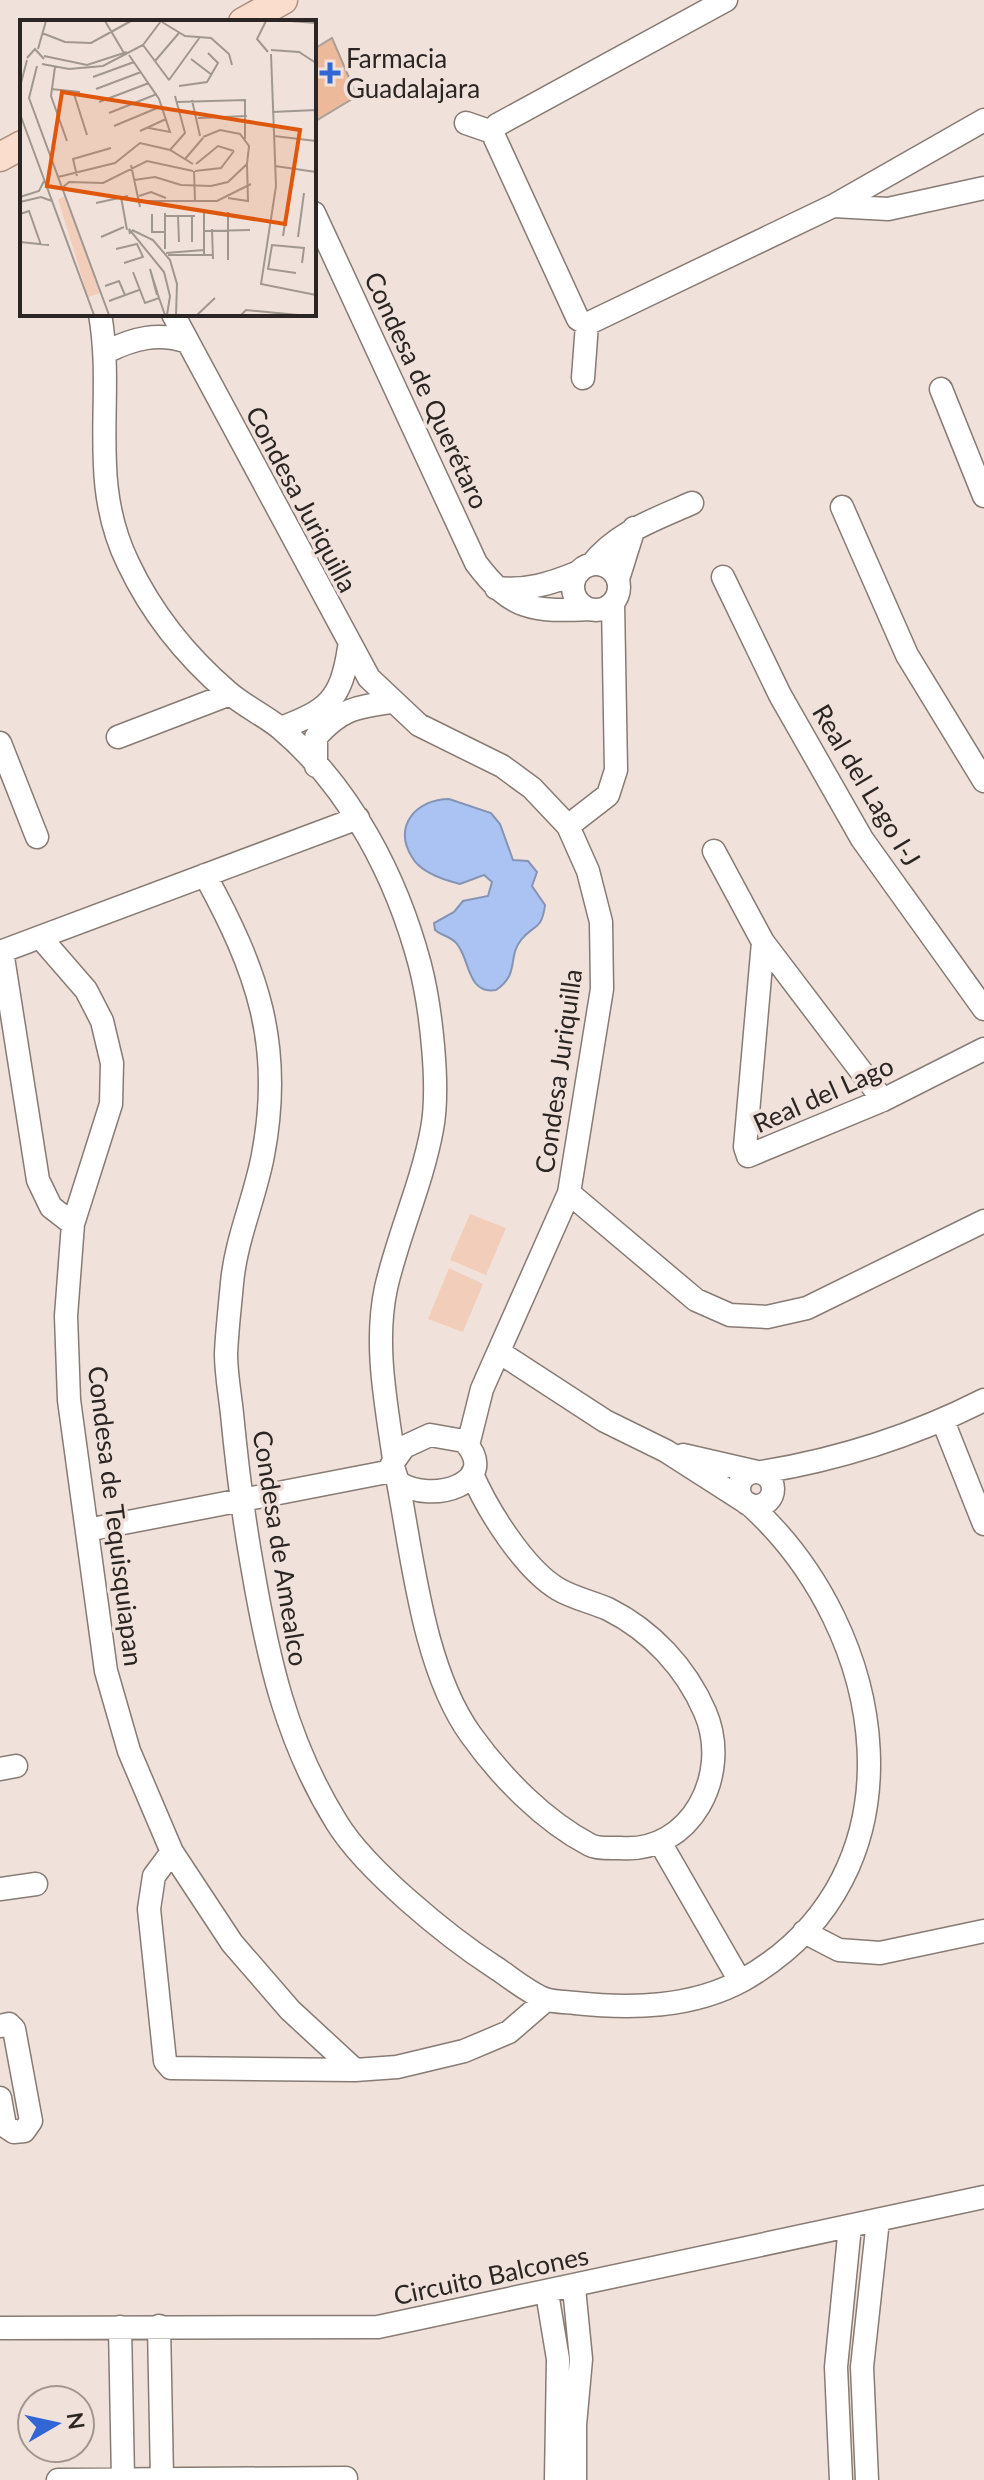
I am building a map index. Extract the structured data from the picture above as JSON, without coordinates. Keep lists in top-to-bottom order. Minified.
{"streets":{"street":["Condesa de Querétaro","Condesa Juriquilla","Real del Lago I-J","Real del Lago","Condesa de Tequisquiapan","Condesa de Amealco","Circuito Balcones"]},"crossings":[["Condesa Juriquilla","Condesa de Amealco"]],"places":{"health":["Farmacia Guadalajara"]},"north":"right"}
